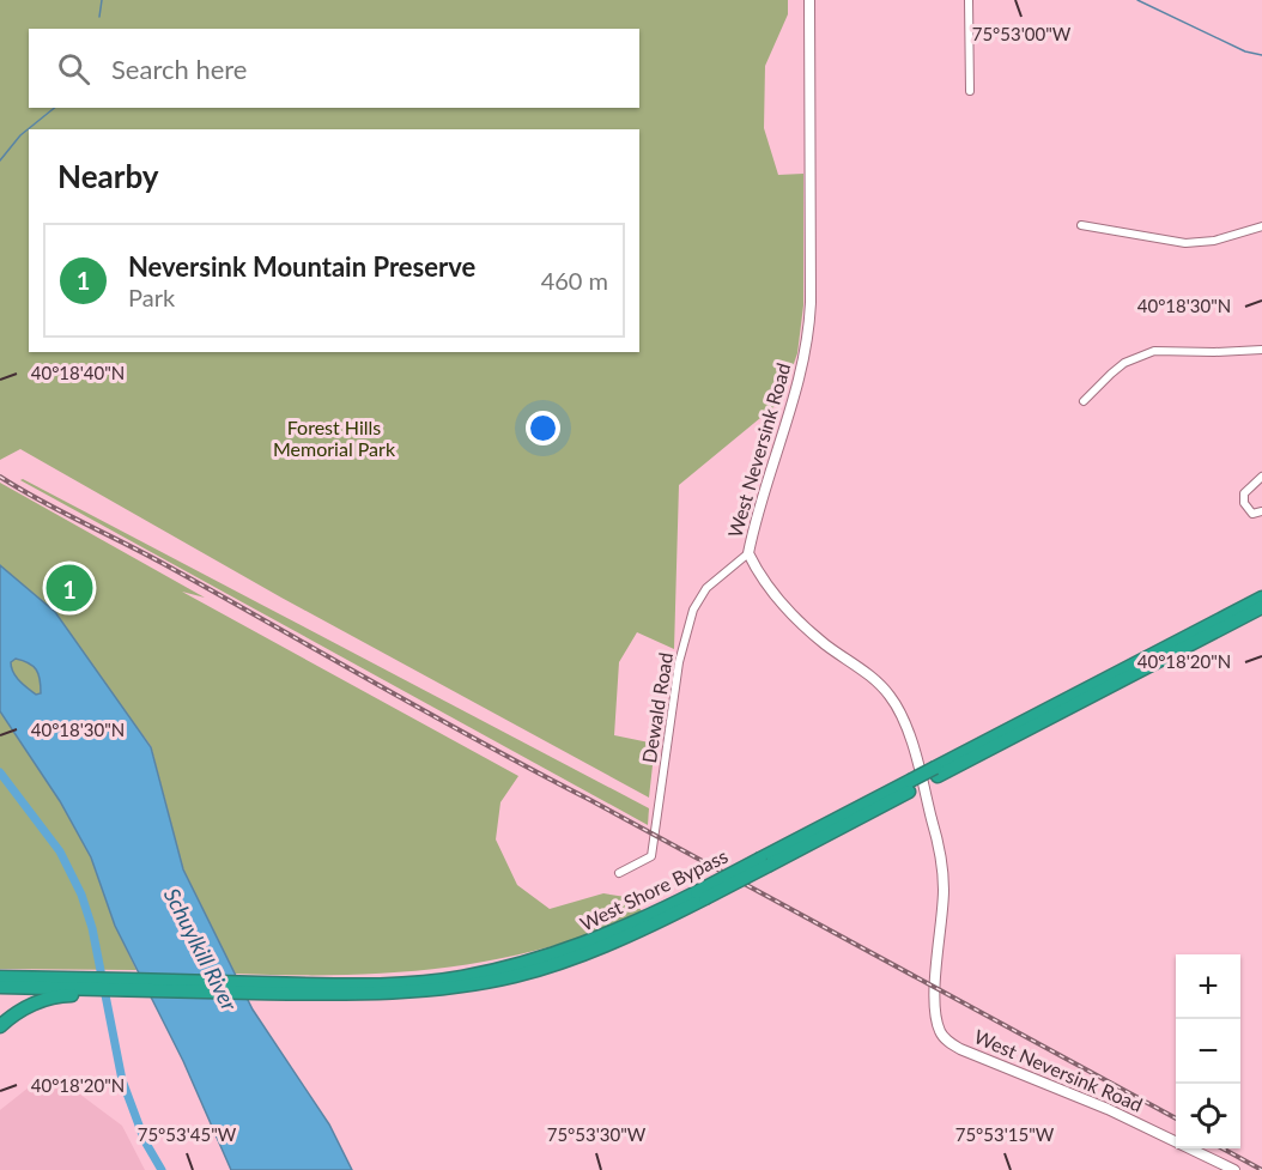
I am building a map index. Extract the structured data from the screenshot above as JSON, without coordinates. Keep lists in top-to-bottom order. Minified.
{"streets":{"highway":["West Shore Bypass"],"street":["West Neversink Road","Dewald Road"]},"crossings":[["West Neversink Road","Dewald Road"]],"water":["Schuylkill River"],"parks":["Forest Hills Memorial Park"],"page":{"search":"Search here","heading":"Nearby","list":[{"mark":"1","name":"Neversink Mountain Preserve","note":"Park","value":"460 m"}],"pins":"1","map_buttons":["+","−"]},"coordinates":["75°53'00\"W","40°18'30\"N","40°18'40\"N","40°18'20\"N","75°53'45\"W","75°53'30\"W","75°53'15\"W"]}
